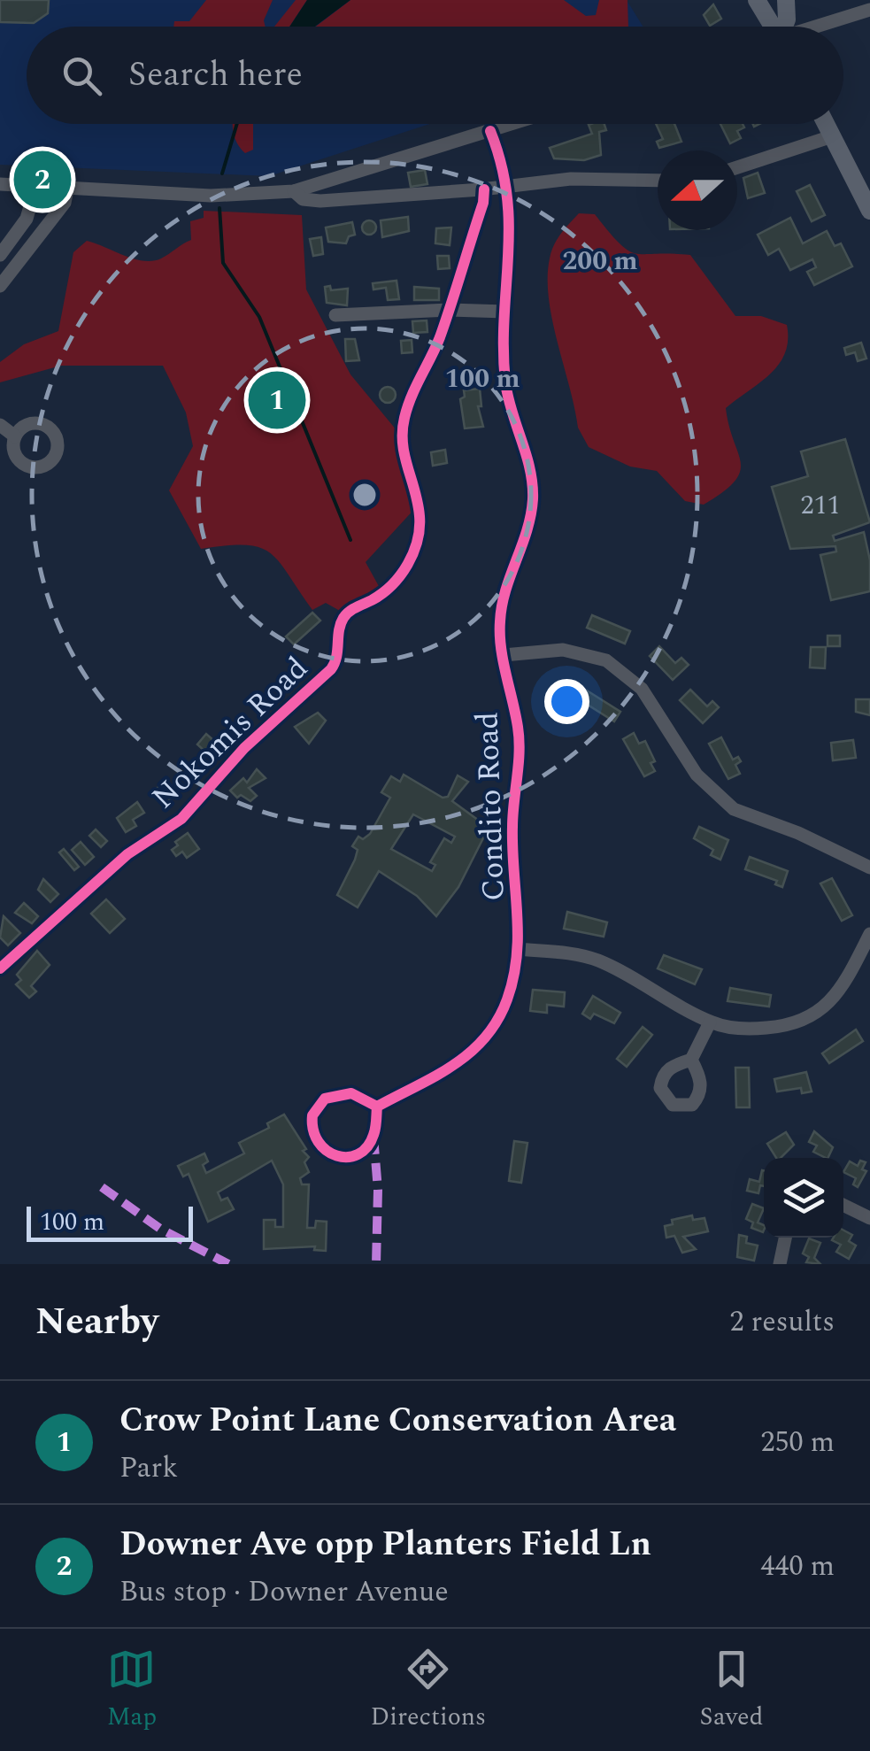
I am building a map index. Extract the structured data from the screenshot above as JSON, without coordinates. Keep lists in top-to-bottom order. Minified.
{"streets":{"street":["Nokomis Road","Condito Road"]},"house_numbers":["211"],"scale_bar":"100 m","north":"left","page":{"search":"Search here","pins":["2","1"],"scale":"100 m","heading":["Nearby","2 results"],"list":[{"mark":"1","name":"Crow Point Lane Conservation Area","note":"Park","value":"250 m"},{"mark":"2","name":"Downer Ave opp Planters Field Ln","note":"Bus stop · Downer Avenue","value":"440 m"}],"nav":["Map","Directions","Saved"]},"rings":["200 m","100 m"]}
